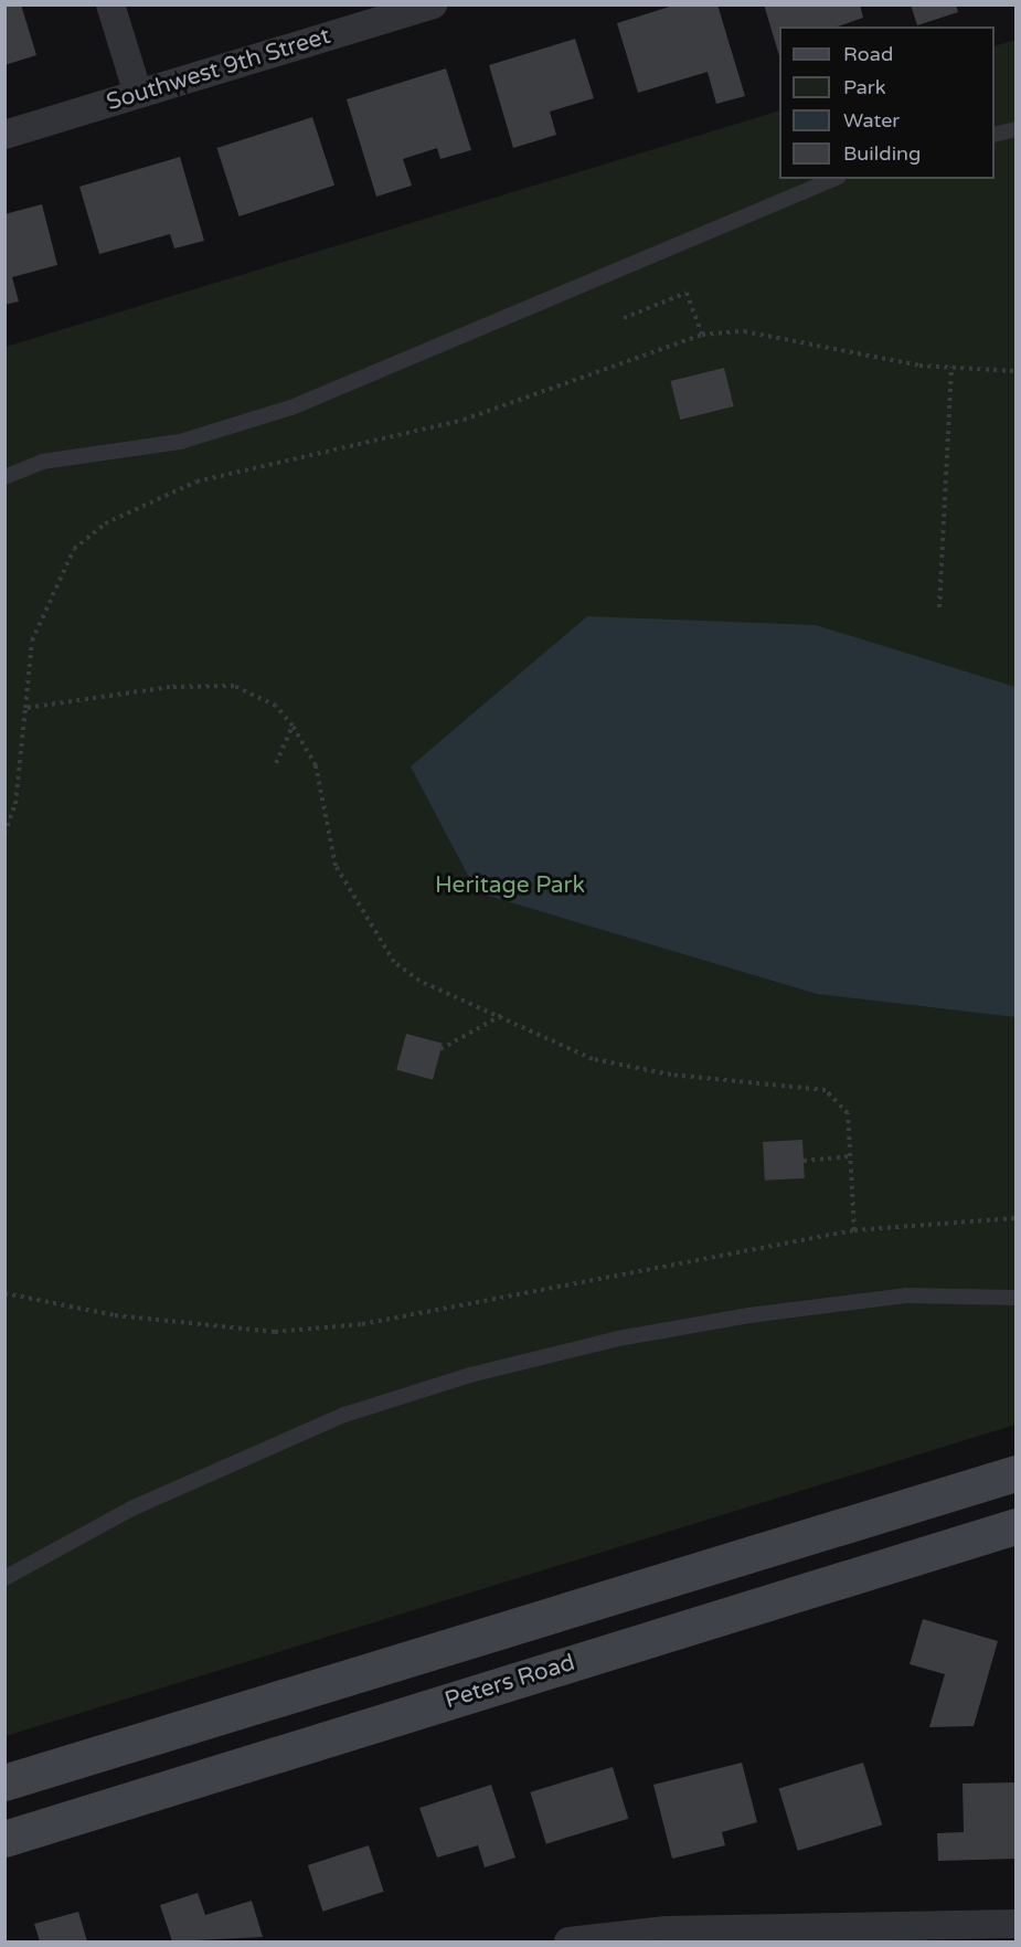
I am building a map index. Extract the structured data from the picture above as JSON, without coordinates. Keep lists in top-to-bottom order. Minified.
{"streets":{"main road":["Peters Road"],"street":["Southwest 9th Street"]},"parks":["Heritage Park"],"legend":["Road","Park","Water","Building"]}
